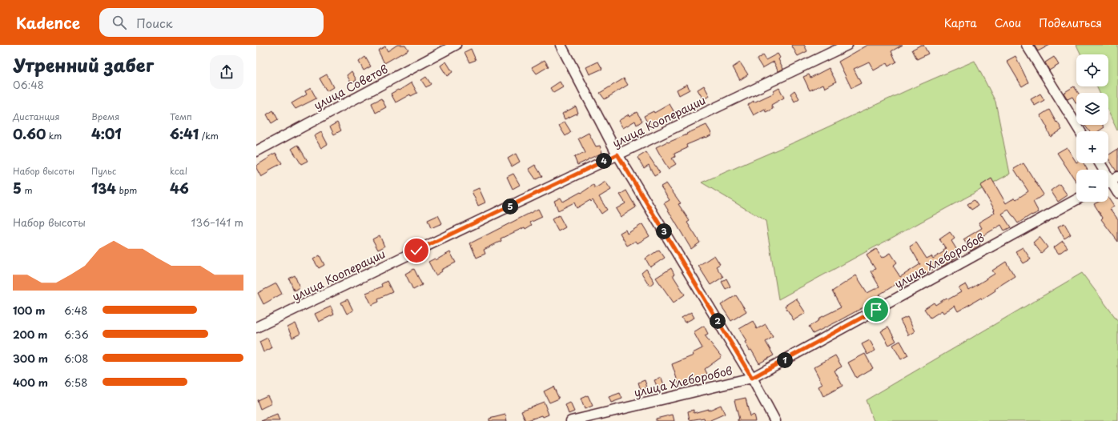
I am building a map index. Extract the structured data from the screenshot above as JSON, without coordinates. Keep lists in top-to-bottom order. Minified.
{"streets":{"street":["улица Советов","улица Кооперации","улица Хлеборобов"]},"page":{"header":"Kadence","search":"Поиск","nav":["Карта","Слои","Поделиться"],"heading":["Утренний забег","06:48"],"map_buttons":["+","−"],"stats":[["Дистанция","0.60 km"],["Время","4:01"],["Темп","6:41 /km"],["Набор высоты","5 m"],["Пульс","134 bpm"],["kcal","46"]],"pins":["4","5","3","2","1"],"chart":["Набор высоты","136–141 m"],"list":[{"name":"100 m","note":"6:48"},{"name":"200 m","note":"6:36"},{"name":"300 m","note":"6:08"},{"name":"400 m","note":"6:58"}]}}
